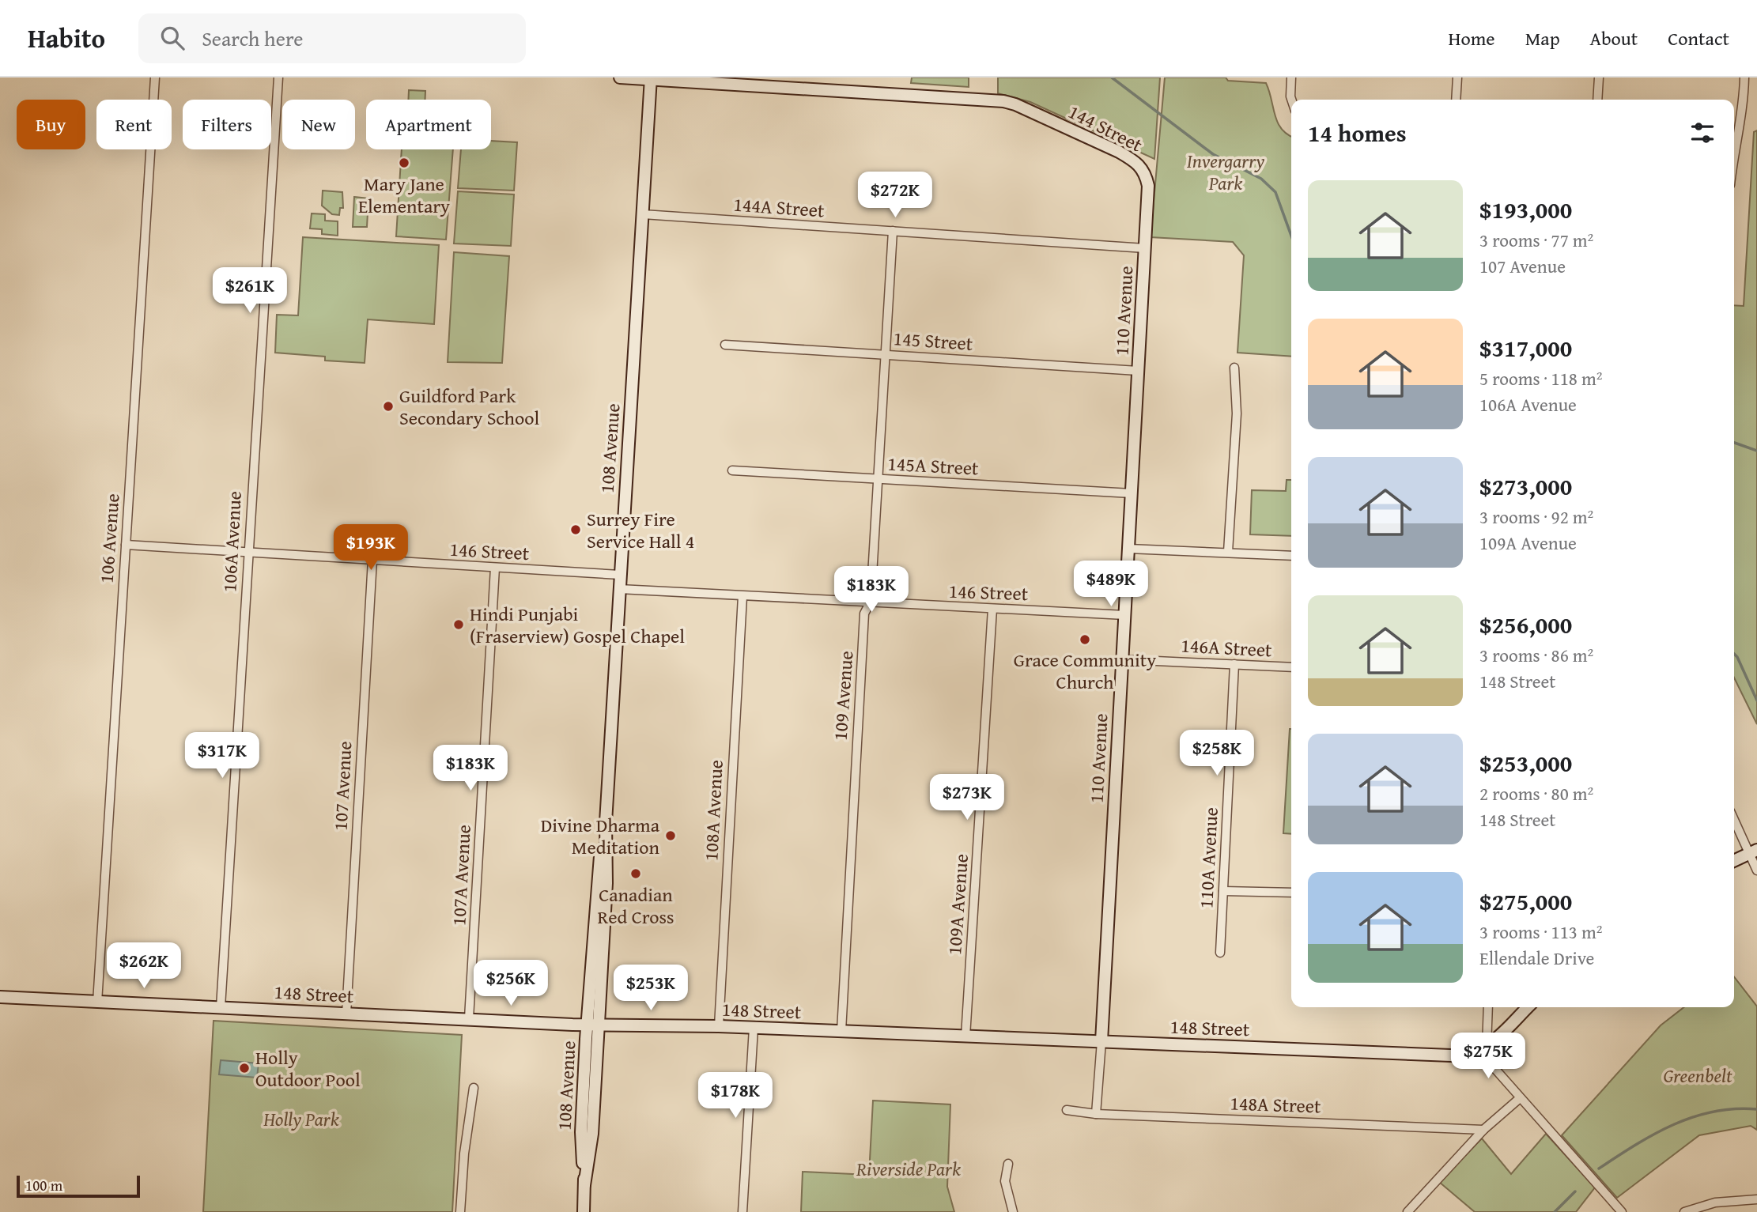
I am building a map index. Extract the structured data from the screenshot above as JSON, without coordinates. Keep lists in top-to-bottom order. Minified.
{"streets":{"street":["144 Street","144A Street","110 Avenue","145 Street","108 Avenue","145A Street","106 Avenue","106A Avenue","146 Street","146A Street","109 Avenue","107 Avenue","108A Avenue","110A Avenue","107A Avenue","109A Avenue","148 Street","148A Street"]},"crossings":[["144 Street","110 Avenue"],["144 Street","108 Avenue"],["144A Street","110 Avenue"],["144A Street","108 Avenue"],["144A Street","109 Avenue"],["110 Avenue","145 Street"],["110 Avenue","145A Street"],["110 Avenue","146 Street"],["110 Avenue","146A Street"],["110 Avenue","148 Street"],["110 Avenue","148A Street"],["145 Street","109 Avenue"],["108 Avenue","146 Street"],["108 Avenue","148 Street"],["145A Street","109 Avenue"],["106 Avenue","146 Street"],["106 Avenue","148 Street"],["106A Avenue","146 Street"],["106A Avenue","148 Street"],["146 Street","109 Avenue"],["146 Street","107 Avenue"],["146 Street","108A Avenue"],["146 Street","107A Avenue"],["146 Street","109A Avenue"],["146A Street","110A Avenue"],["109 Avenue","148 Street"],["107 Avenue","148 Street"],["108A Avenue","148 Street"],["107A Avenue","148 Street"],["109A Avenue","148 Street"]],"parks":["Invergarry Park","Greenbelt","Holly Park","Riverside Park"],"places":["Mary Jane Elementary","Guildford Park Secondary School","Surrey Fire Service Hall 4","Hindi Punjabi (Fraserview) Gospel Chapel","Grace Community Church","Divine Dharma Meditation","Canadian Red Cross","Holly Outdoor Pool"],"scale_bar":"100 m","page":{"header":"Habito","search":"Search here","nav":["Home","Map","About","Contact"],"chip":["Buy","Rent","Filters","New","Apartment"],"heading":"14 homes","list":[{"name":"$193,000","note":"3 rooms · 77 m² · 107 Avenue"},{"name":"$317,000","note":"5 rooms · 118 m² · 106A Avenue"},{"name":"$273,000","note":"3 rooms · 92 m² · 109A Avenue"},{"name":"$256,000","note":"3 rooms · 86 m² · 148 Street"},{"name":"$253,000","note":"2 rooms · 80 m² · 148 Street"},{"name":"$275,000","note":"3 rooms · 113 m² · Ellendale Drive"}],"price":["$272K","$261K","$193K","$489K","$183K","$258K","$317K","$183K","$273K","$262K","$256K","$253K","$275K","$178K"],"scale":"100 m"}}
